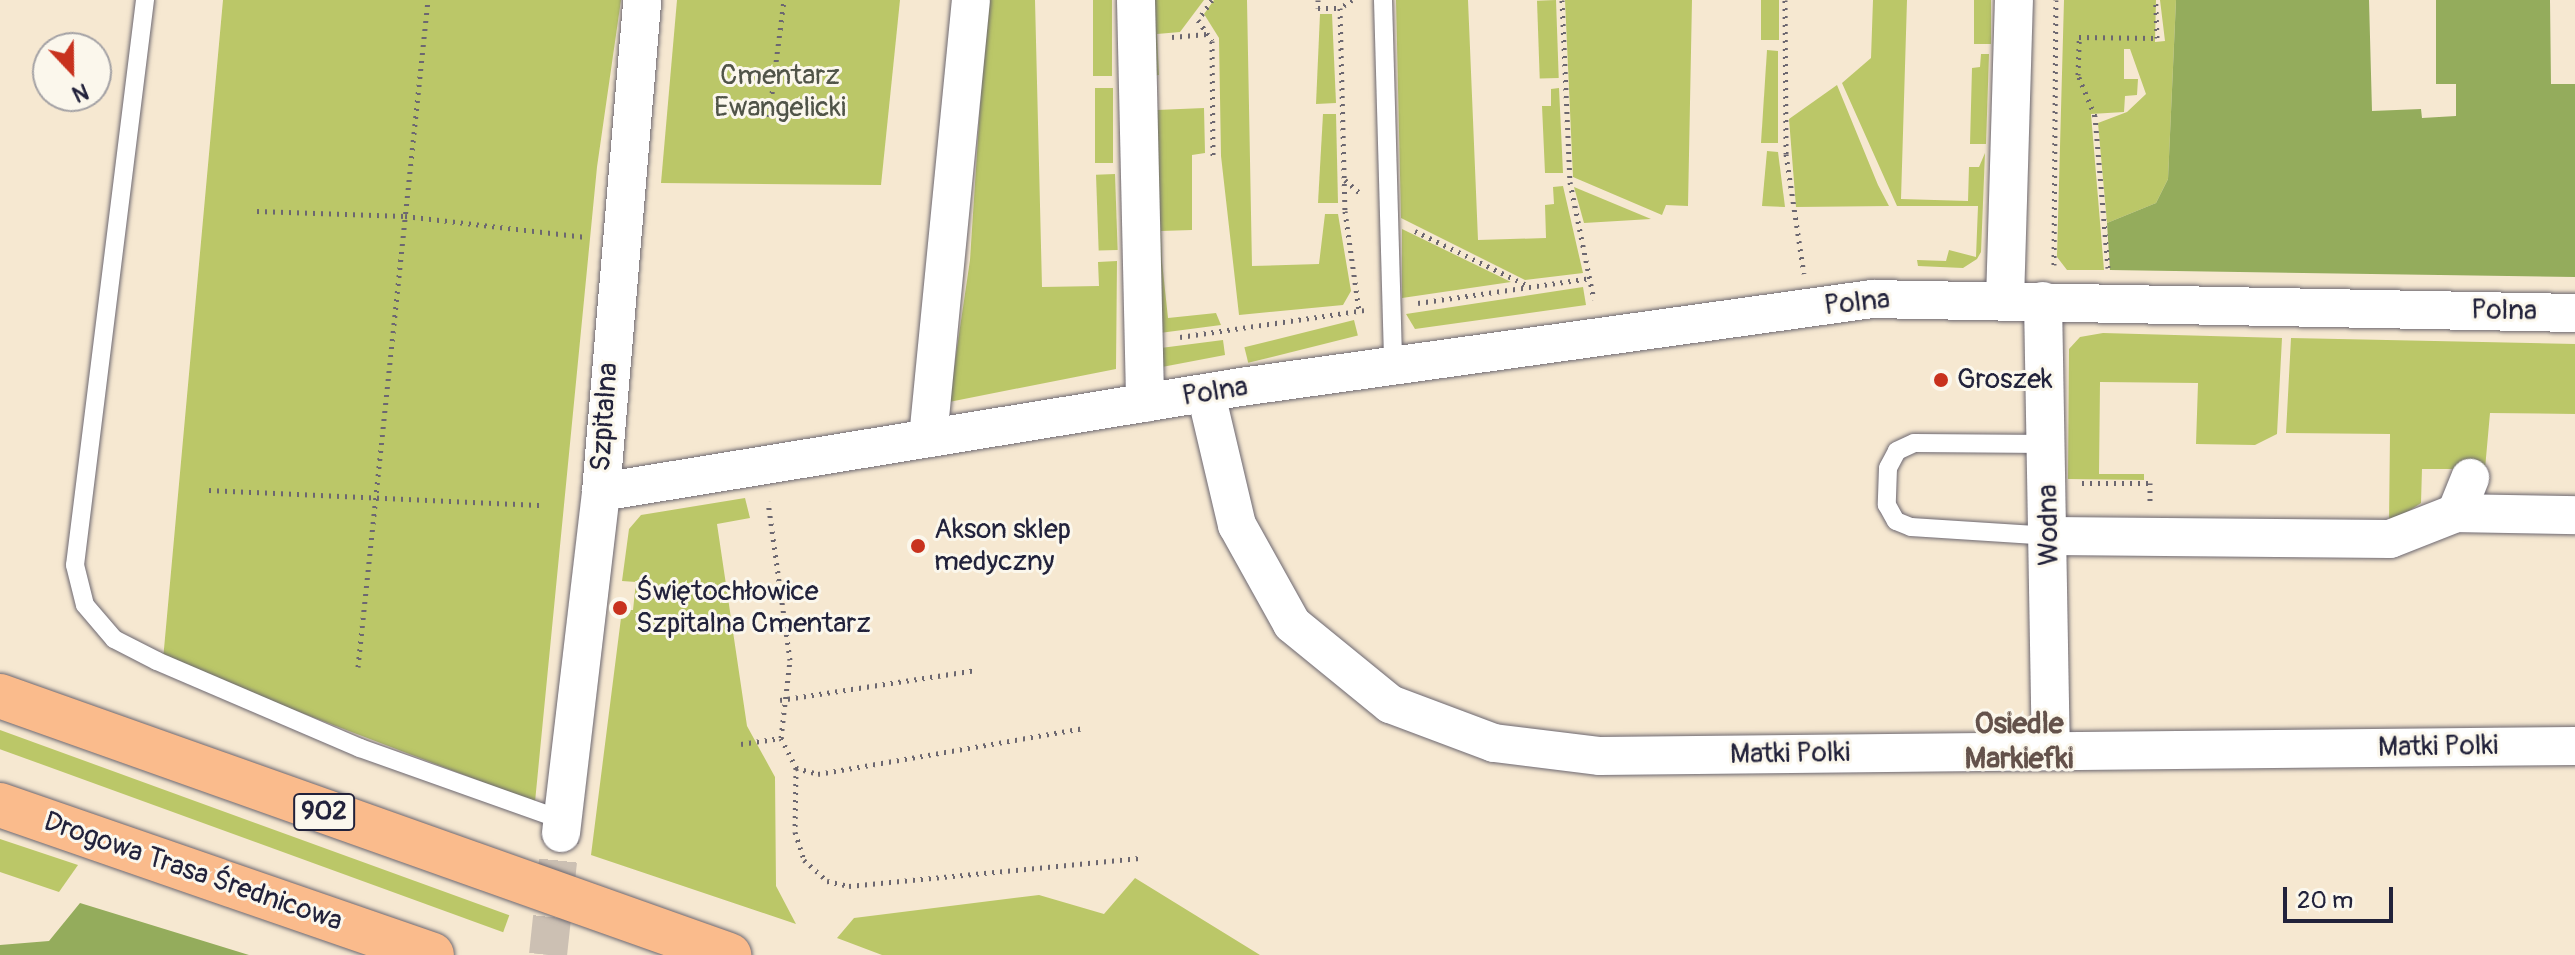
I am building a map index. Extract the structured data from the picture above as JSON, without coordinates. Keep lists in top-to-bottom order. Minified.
{"streets":{"main road":["902","Drogowa Trasa Średnicowa"],"street":["Polna","Szpitalna","Wodna","Matki Polki"]},"crossings":[["Polna","Szpitalna"],["Polna","Wodna"],["Polna","Matki Polki"],["Wodna","Matki Polki"]],"districts":["Osiedle Markiefki"],"parks":["Cmentarz Ewangelicki"],"places":["Groszek","Akson sklep medyczny","Świętochłowice Szpitalna Cmentarz"],"scale_bar":"20 m","north":"bottom"}
